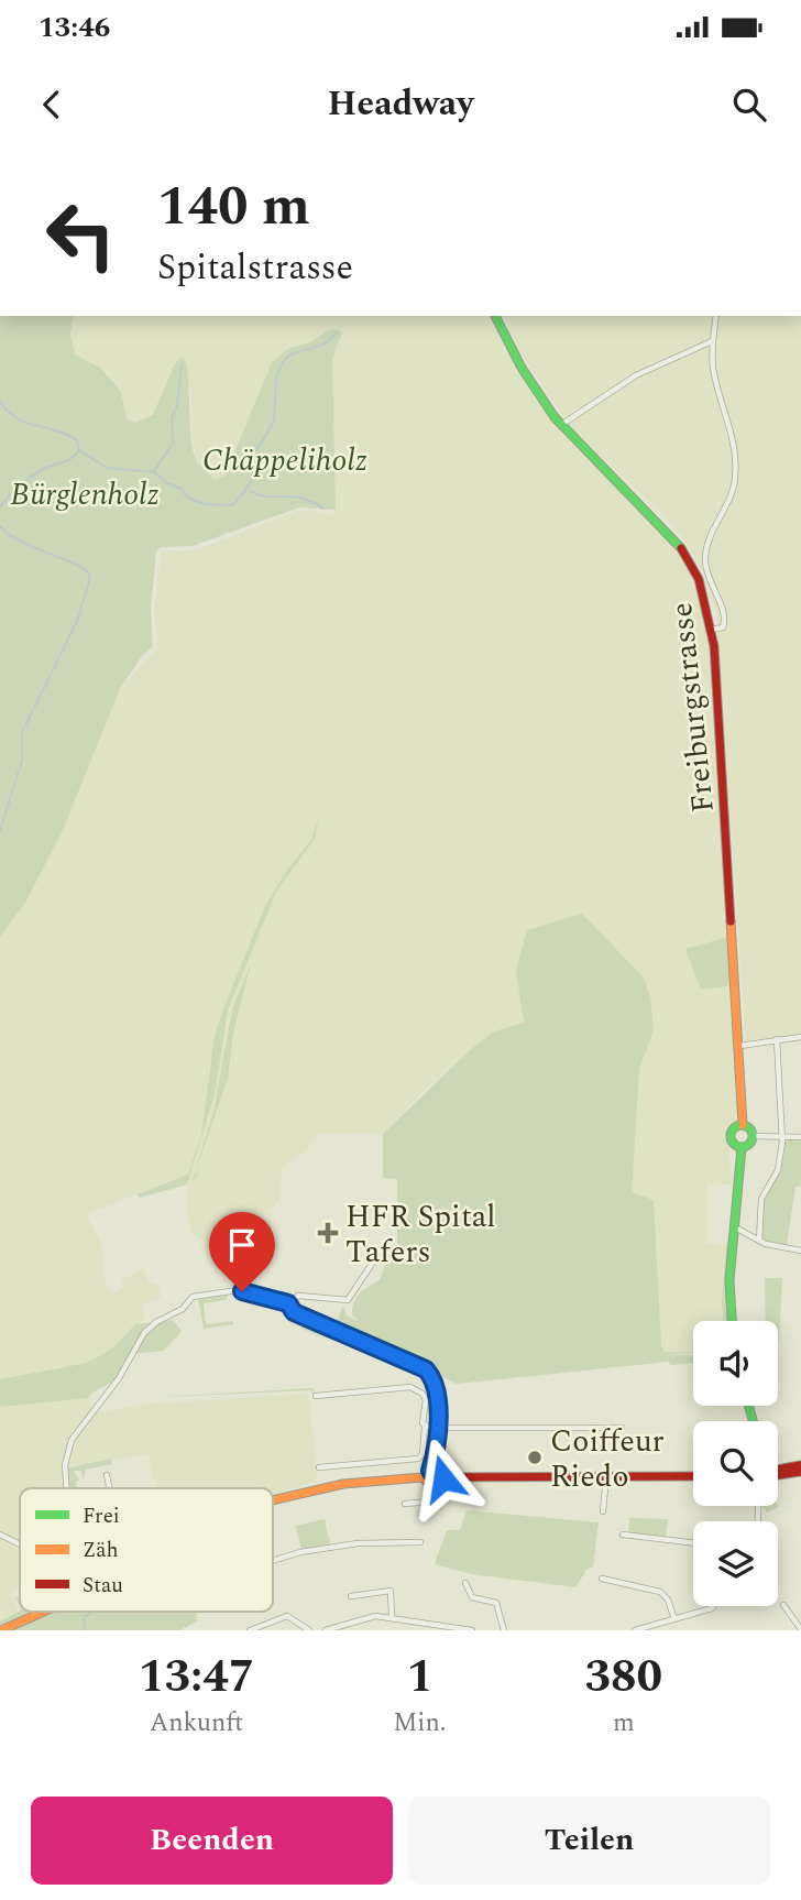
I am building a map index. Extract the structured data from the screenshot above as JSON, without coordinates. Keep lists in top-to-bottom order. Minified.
{"streets":{"main road":["Freiburgstrasse"]},"parks":["Chäppeliholz","Bürglenholz"],"places":{"health":["HFR Spital Tafers"],"other":["Coiffeur Riedo"]},"legend":["Frei","Zäh","Stau"],"page":{"status":"13:46","header":"Headway","turn":["140 m","Spitalstrasse"],"eta":["13:47","Ankunft","1","Min.","380","m"],"buttons":["Beenden","Teilen"]}}
